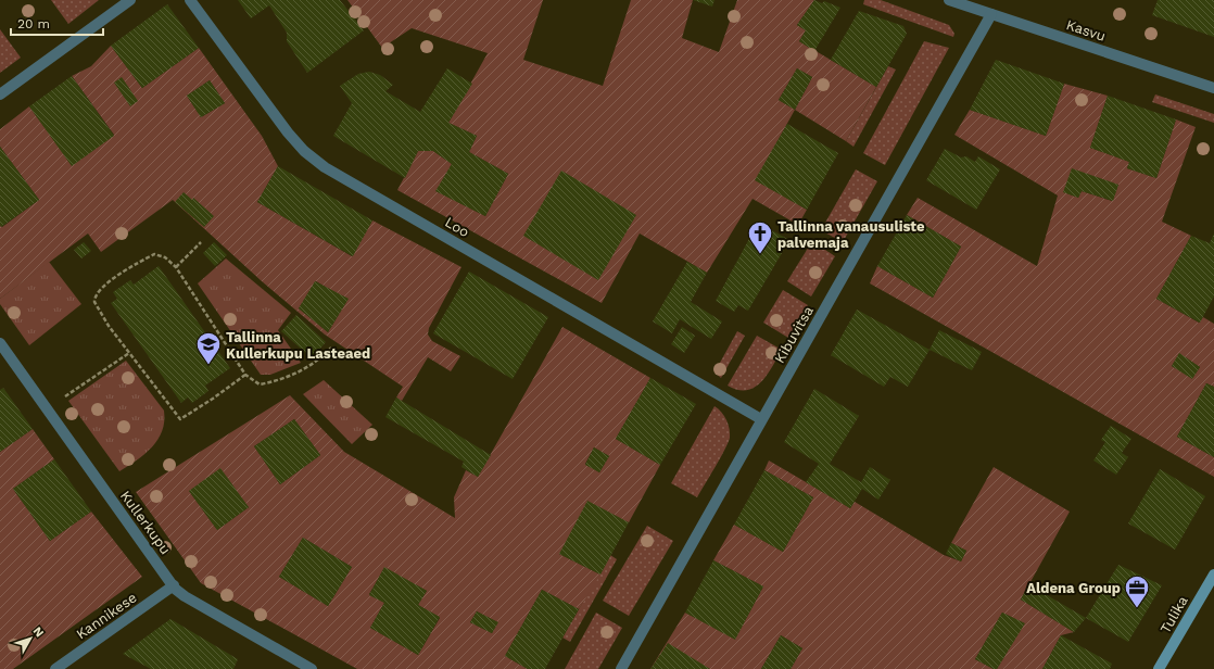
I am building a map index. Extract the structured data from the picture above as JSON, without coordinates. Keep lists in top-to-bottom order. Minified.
{"streets":{"main road":["Tulika"],"street":["Kasvu","Loo","Kibuvitsa","Kullerkupu","Kannikese"]},"crossings":[["Kasvu","Kibuvitsa"],["Loo","Kibuvitsa"],["Kullerkupu","Kannikese"]],"places":{"church":["Tallinna vanausuliste palvemaja"],"school or university":["Tallinna Kullerkupu Lasteaed"],"office":["Aldena Group"]},"scale_bar":"20 m","north":"top right"}
